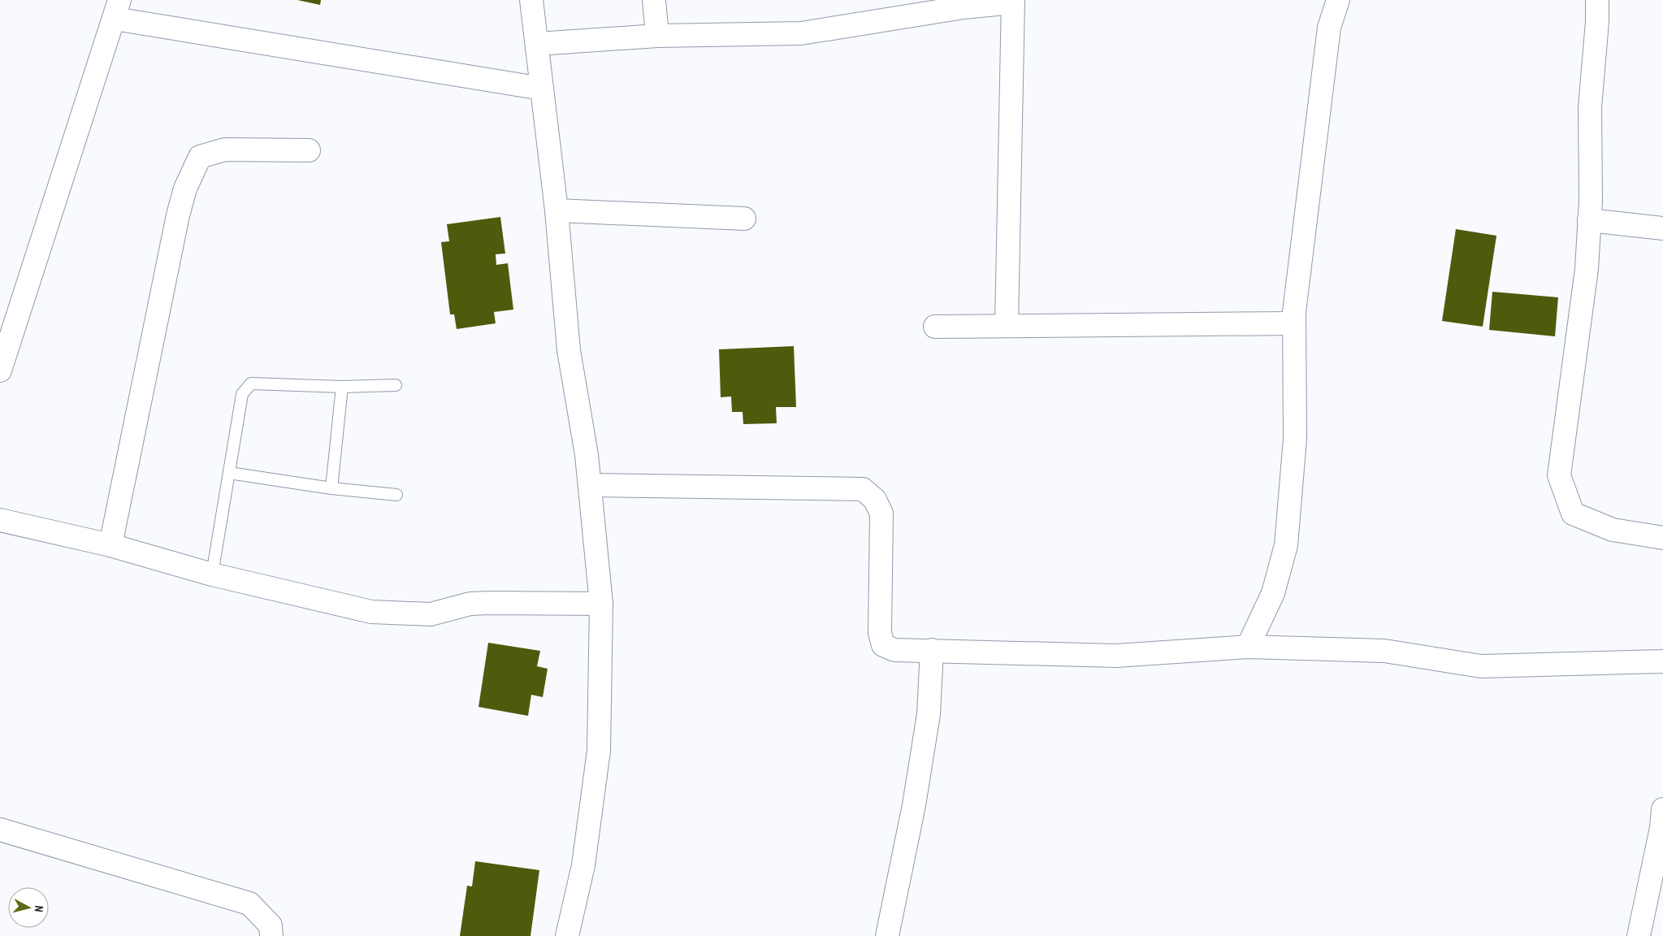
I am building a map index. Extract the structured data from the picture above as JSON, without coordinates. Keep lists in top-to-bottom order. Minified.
{"north":"right"}
